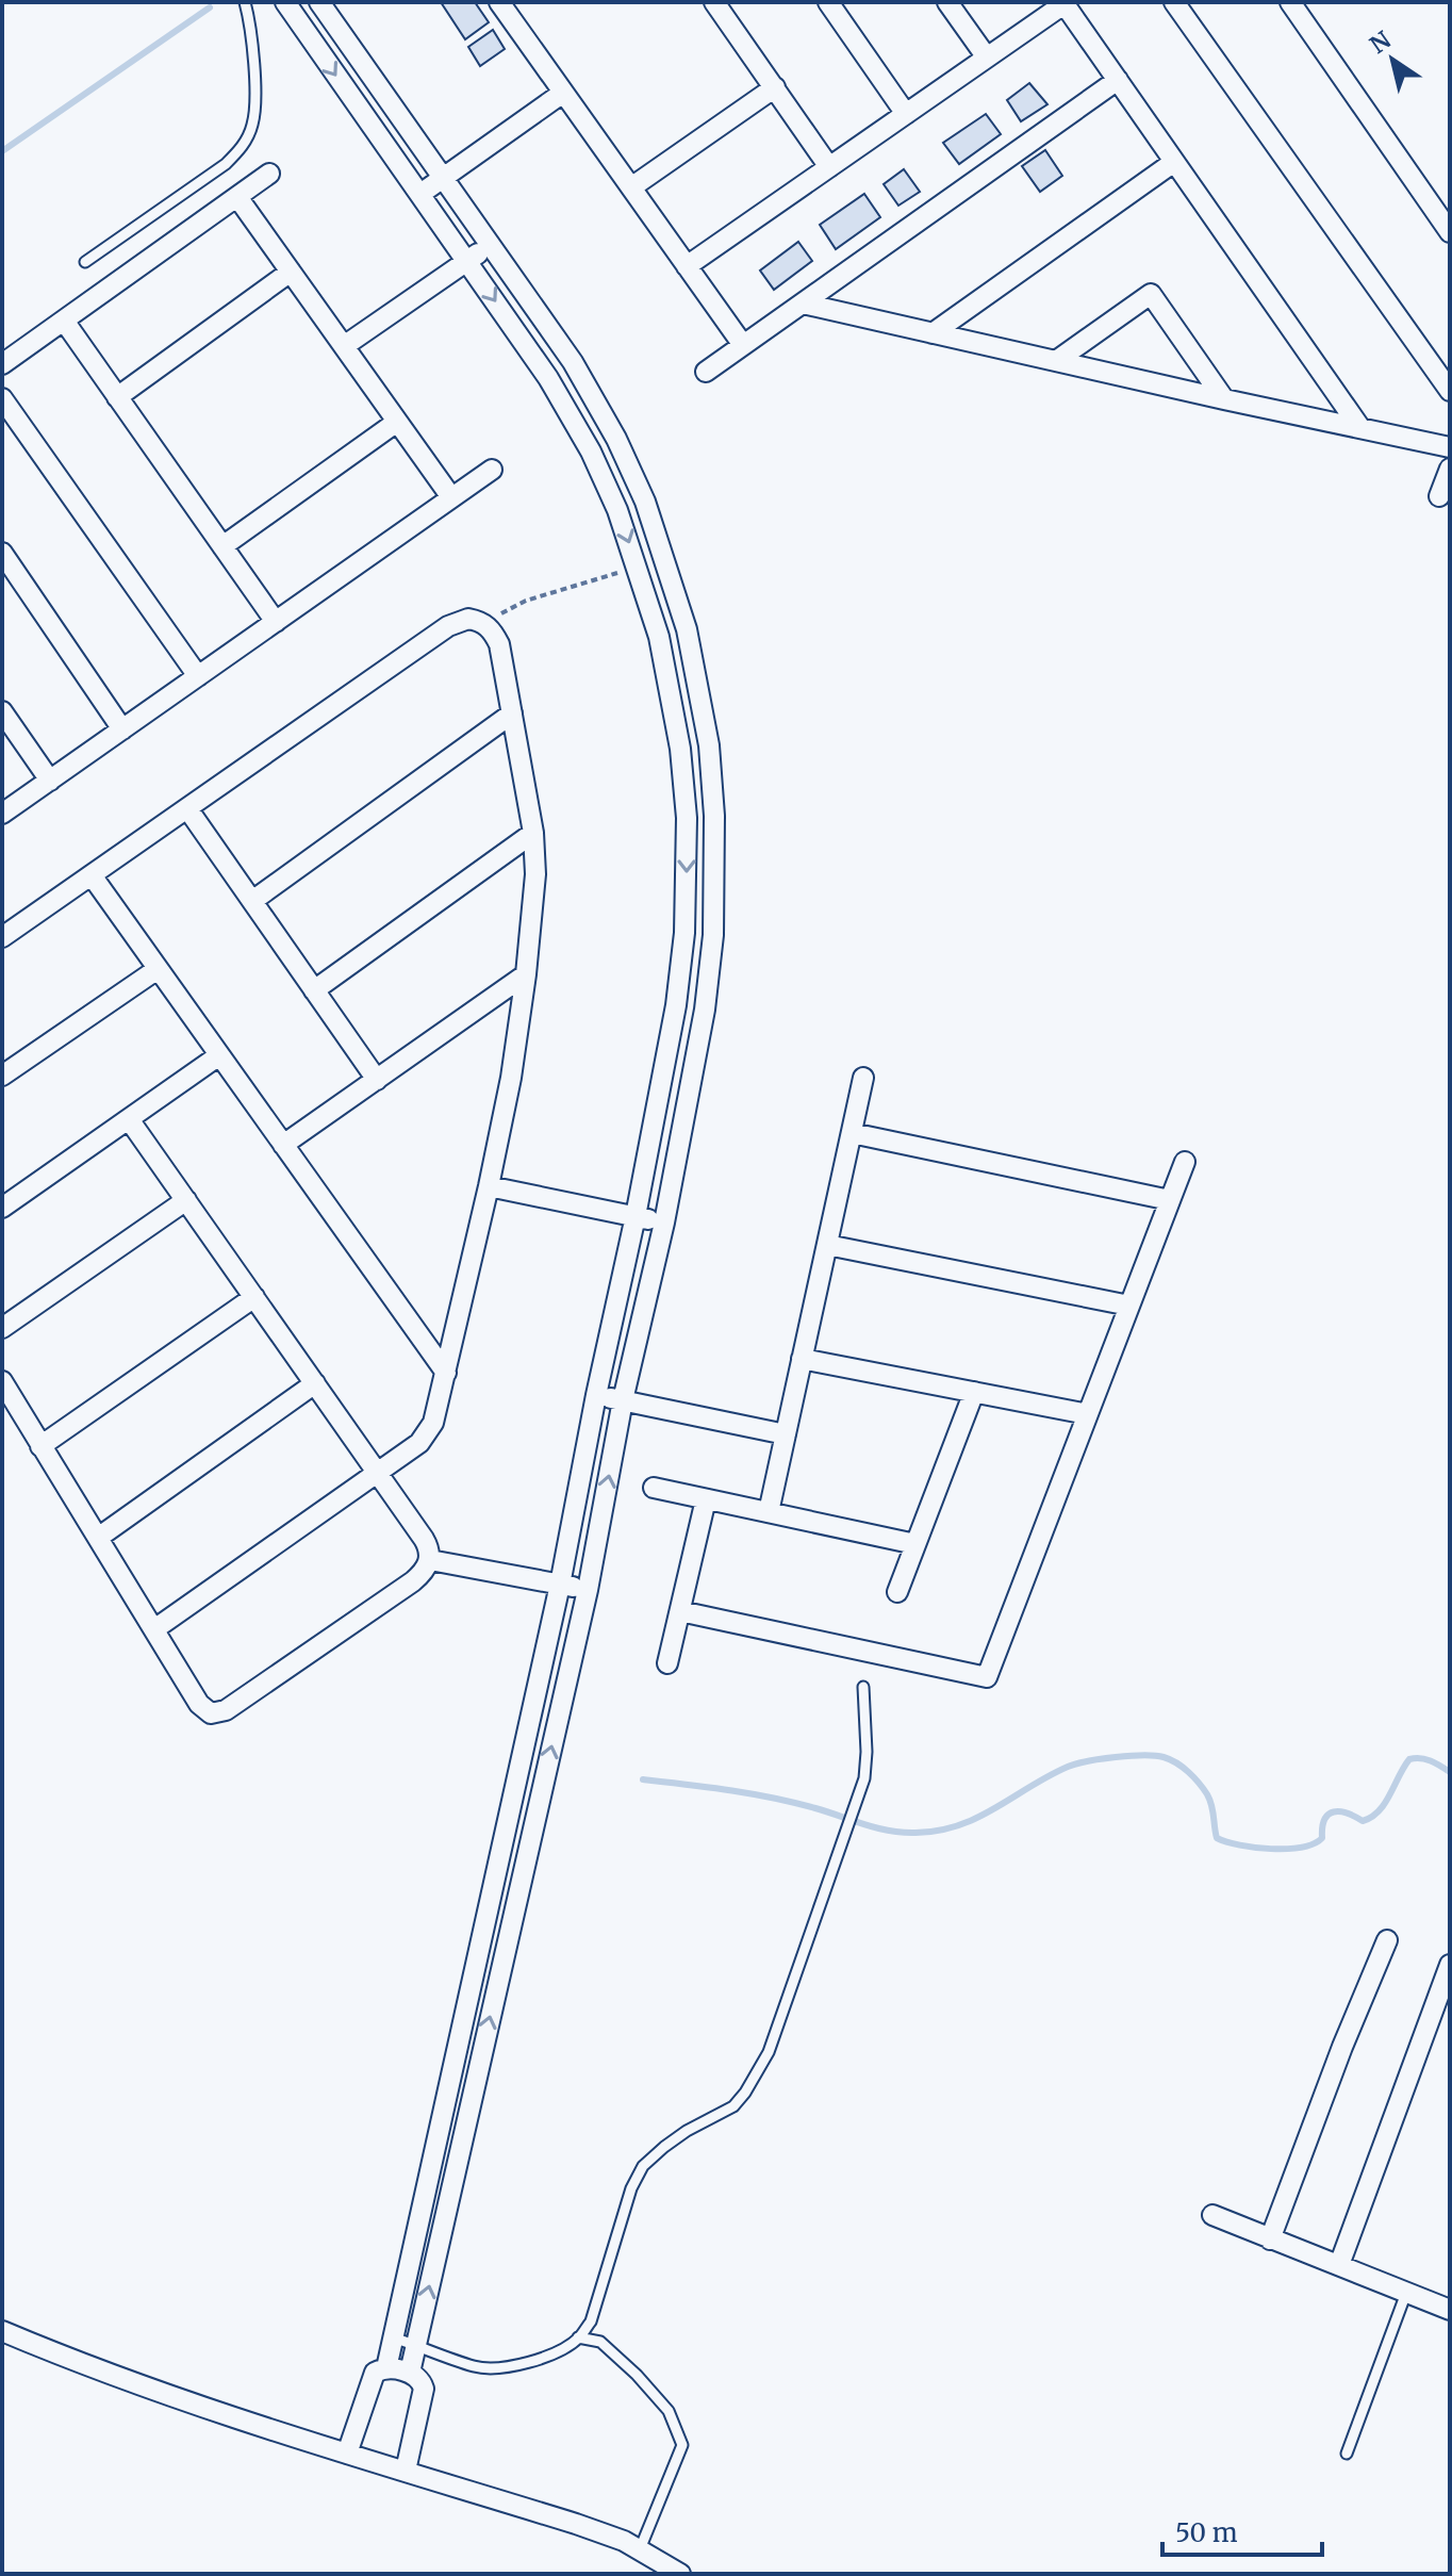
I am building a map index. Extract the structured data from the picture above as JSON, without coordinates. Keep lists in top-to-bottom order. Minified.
{"scale_bar":"50 m","north":"top left"}
